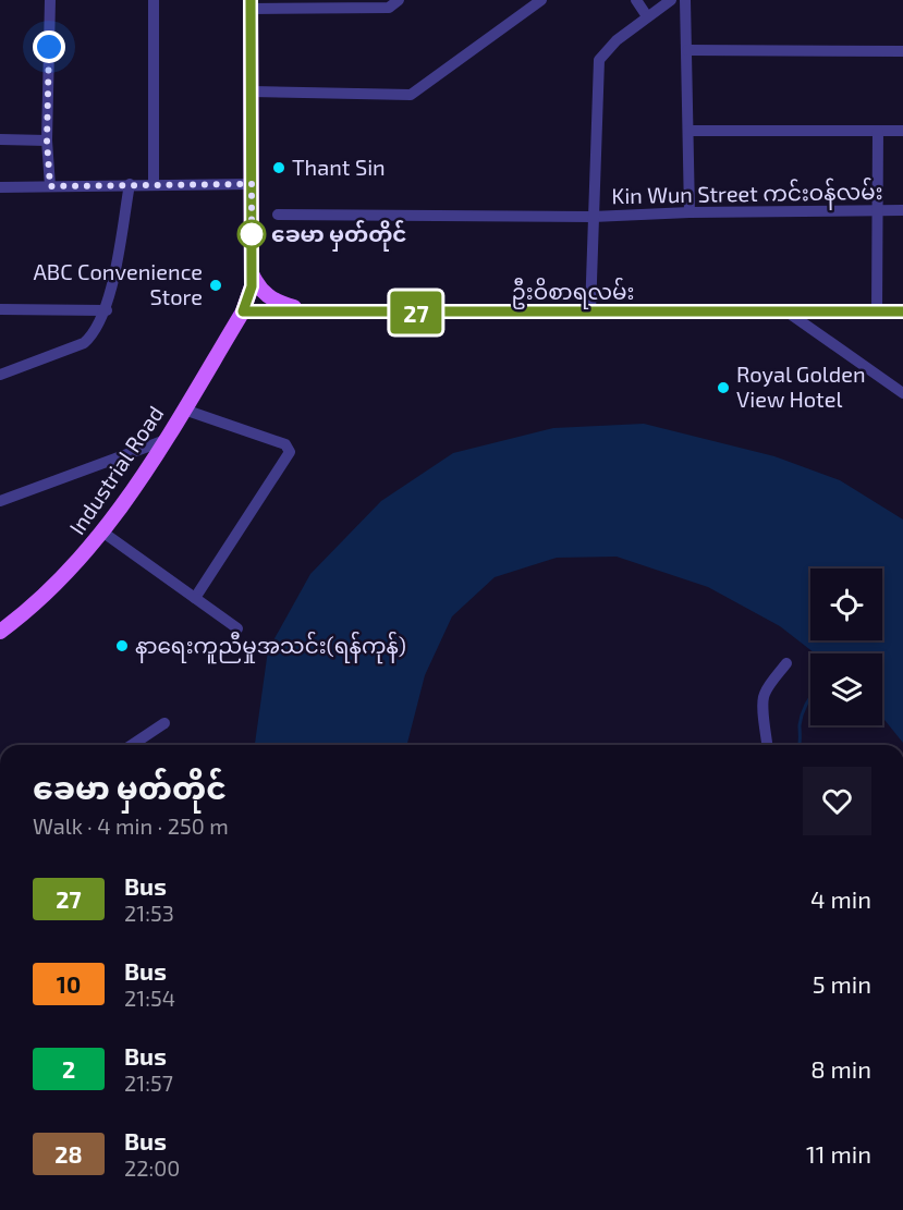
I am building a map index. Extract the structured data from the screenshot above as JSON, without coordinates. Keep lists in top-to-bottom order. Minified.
{"streets":{"main road":["ဦးဝိစာရလမ်း","Industrial Road"],"street":["Kin Wun Street ကင်းဝန်လမ်း"]},"crossings":[["ဦးဝိစာရလမ်း","Industrial Road"]],"places":["Thant Sin","ခေမာ မှတ်တိုင်","ABC Convenience Store","Royal Golden View Hotel","နာရေးကူညီမှုအသင်း(ရန်ကုန်)"],"lines":["bus line 27"],"page":{"on_map":"27","heading":["ခေမာ မှတ်တိုင်","Walk · 4 min · 250 m"],"list":[{"mark":"27","name":"Bus","note":"21:53","value":"4 min"},{"mark":"10","name":"Bus","note":"21:54","value":"5 min"},{"mark":"2","name":"Bus","note":"21:57","value":"8 min"},{"mark":"28","name":"Bus","note":"22:00","value":"11 min"}]}}
